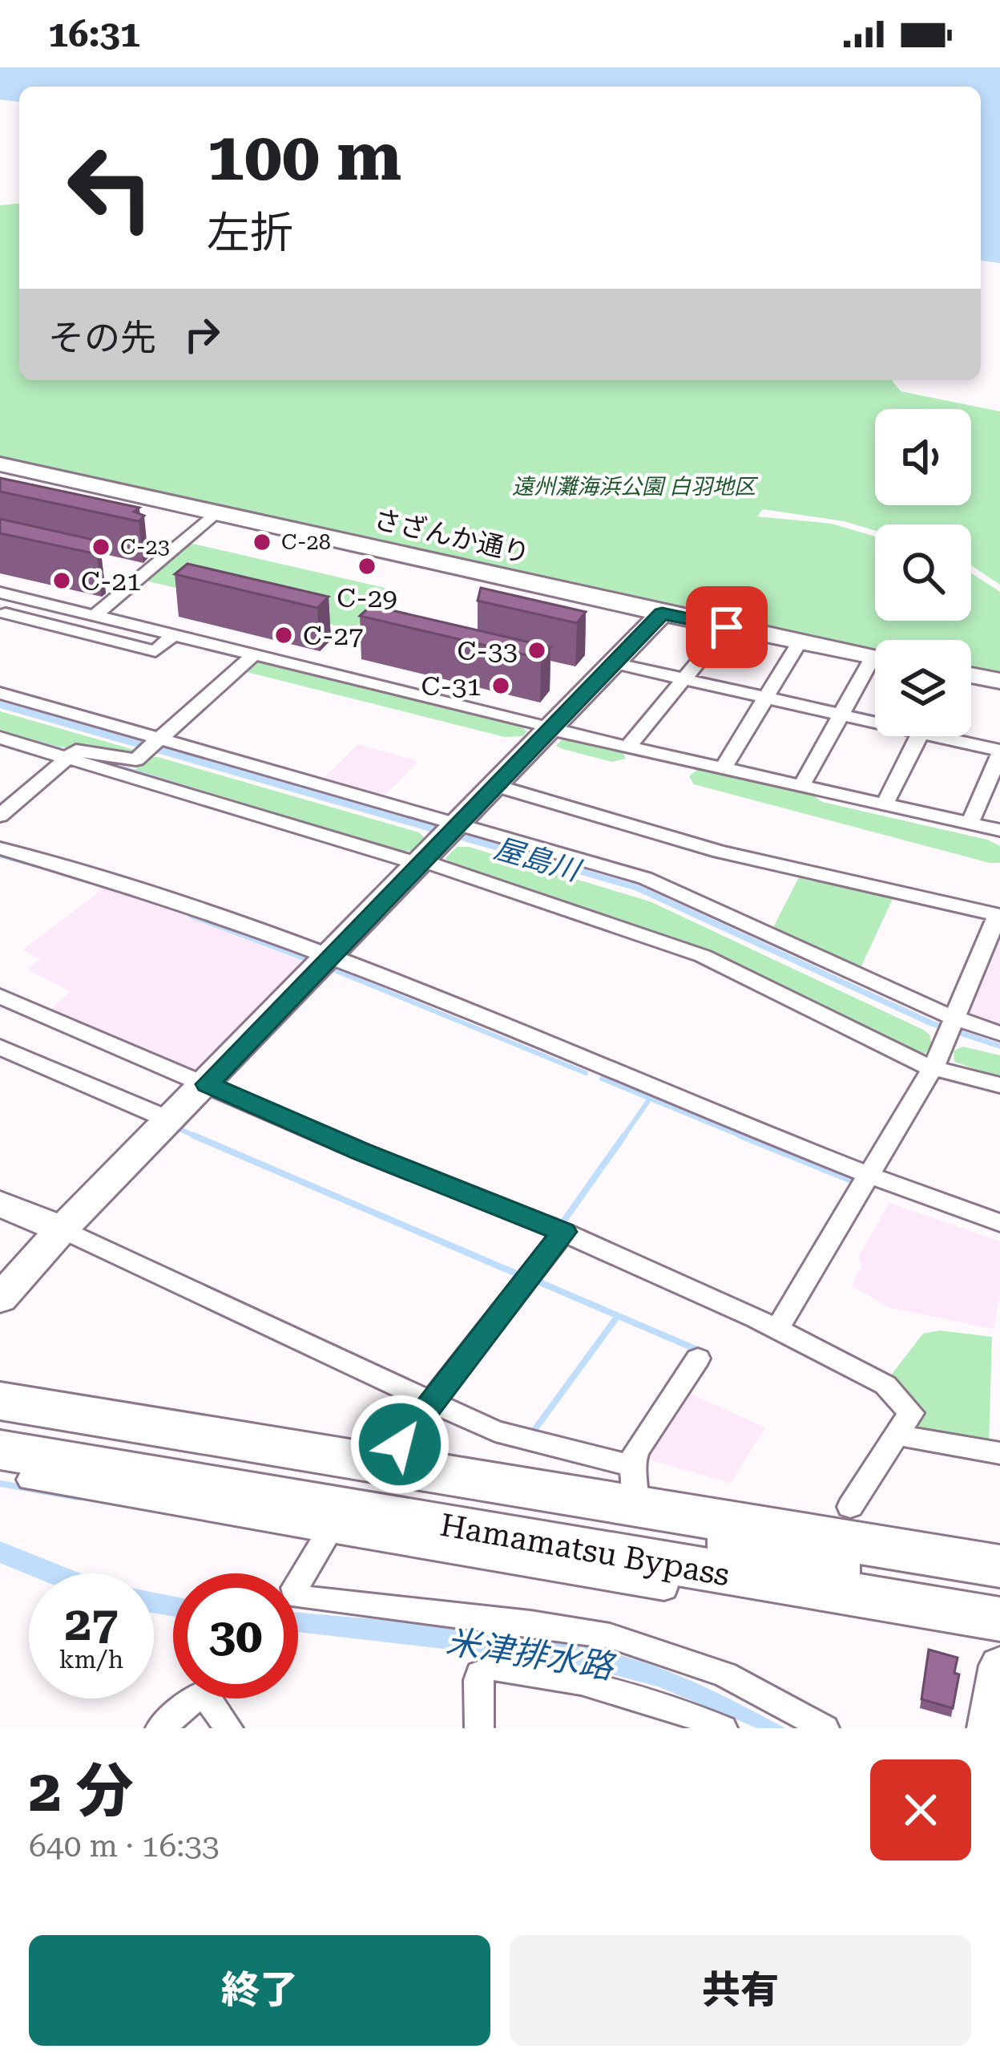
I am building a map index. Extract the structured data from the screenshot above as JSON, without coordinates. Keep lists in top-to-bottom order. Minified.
{"streets":{"highway":["Hamamatsu Bypass"],"street":["さざんか通り"]},"water":["屋島川","米津排水路"],"parks":["遠州灘海浜公園 白羽地区"],"places":["C-28","C-23","C-29","C-21","C-27","C-33","C-31"],"page":{"status":"16:31","turn":["100 m","左折"],"then":"その先","speed":"27 km/h","limit":"30","heading":["2 分","640 m · 16:33"],"buttons":["終了","共有"]}}
